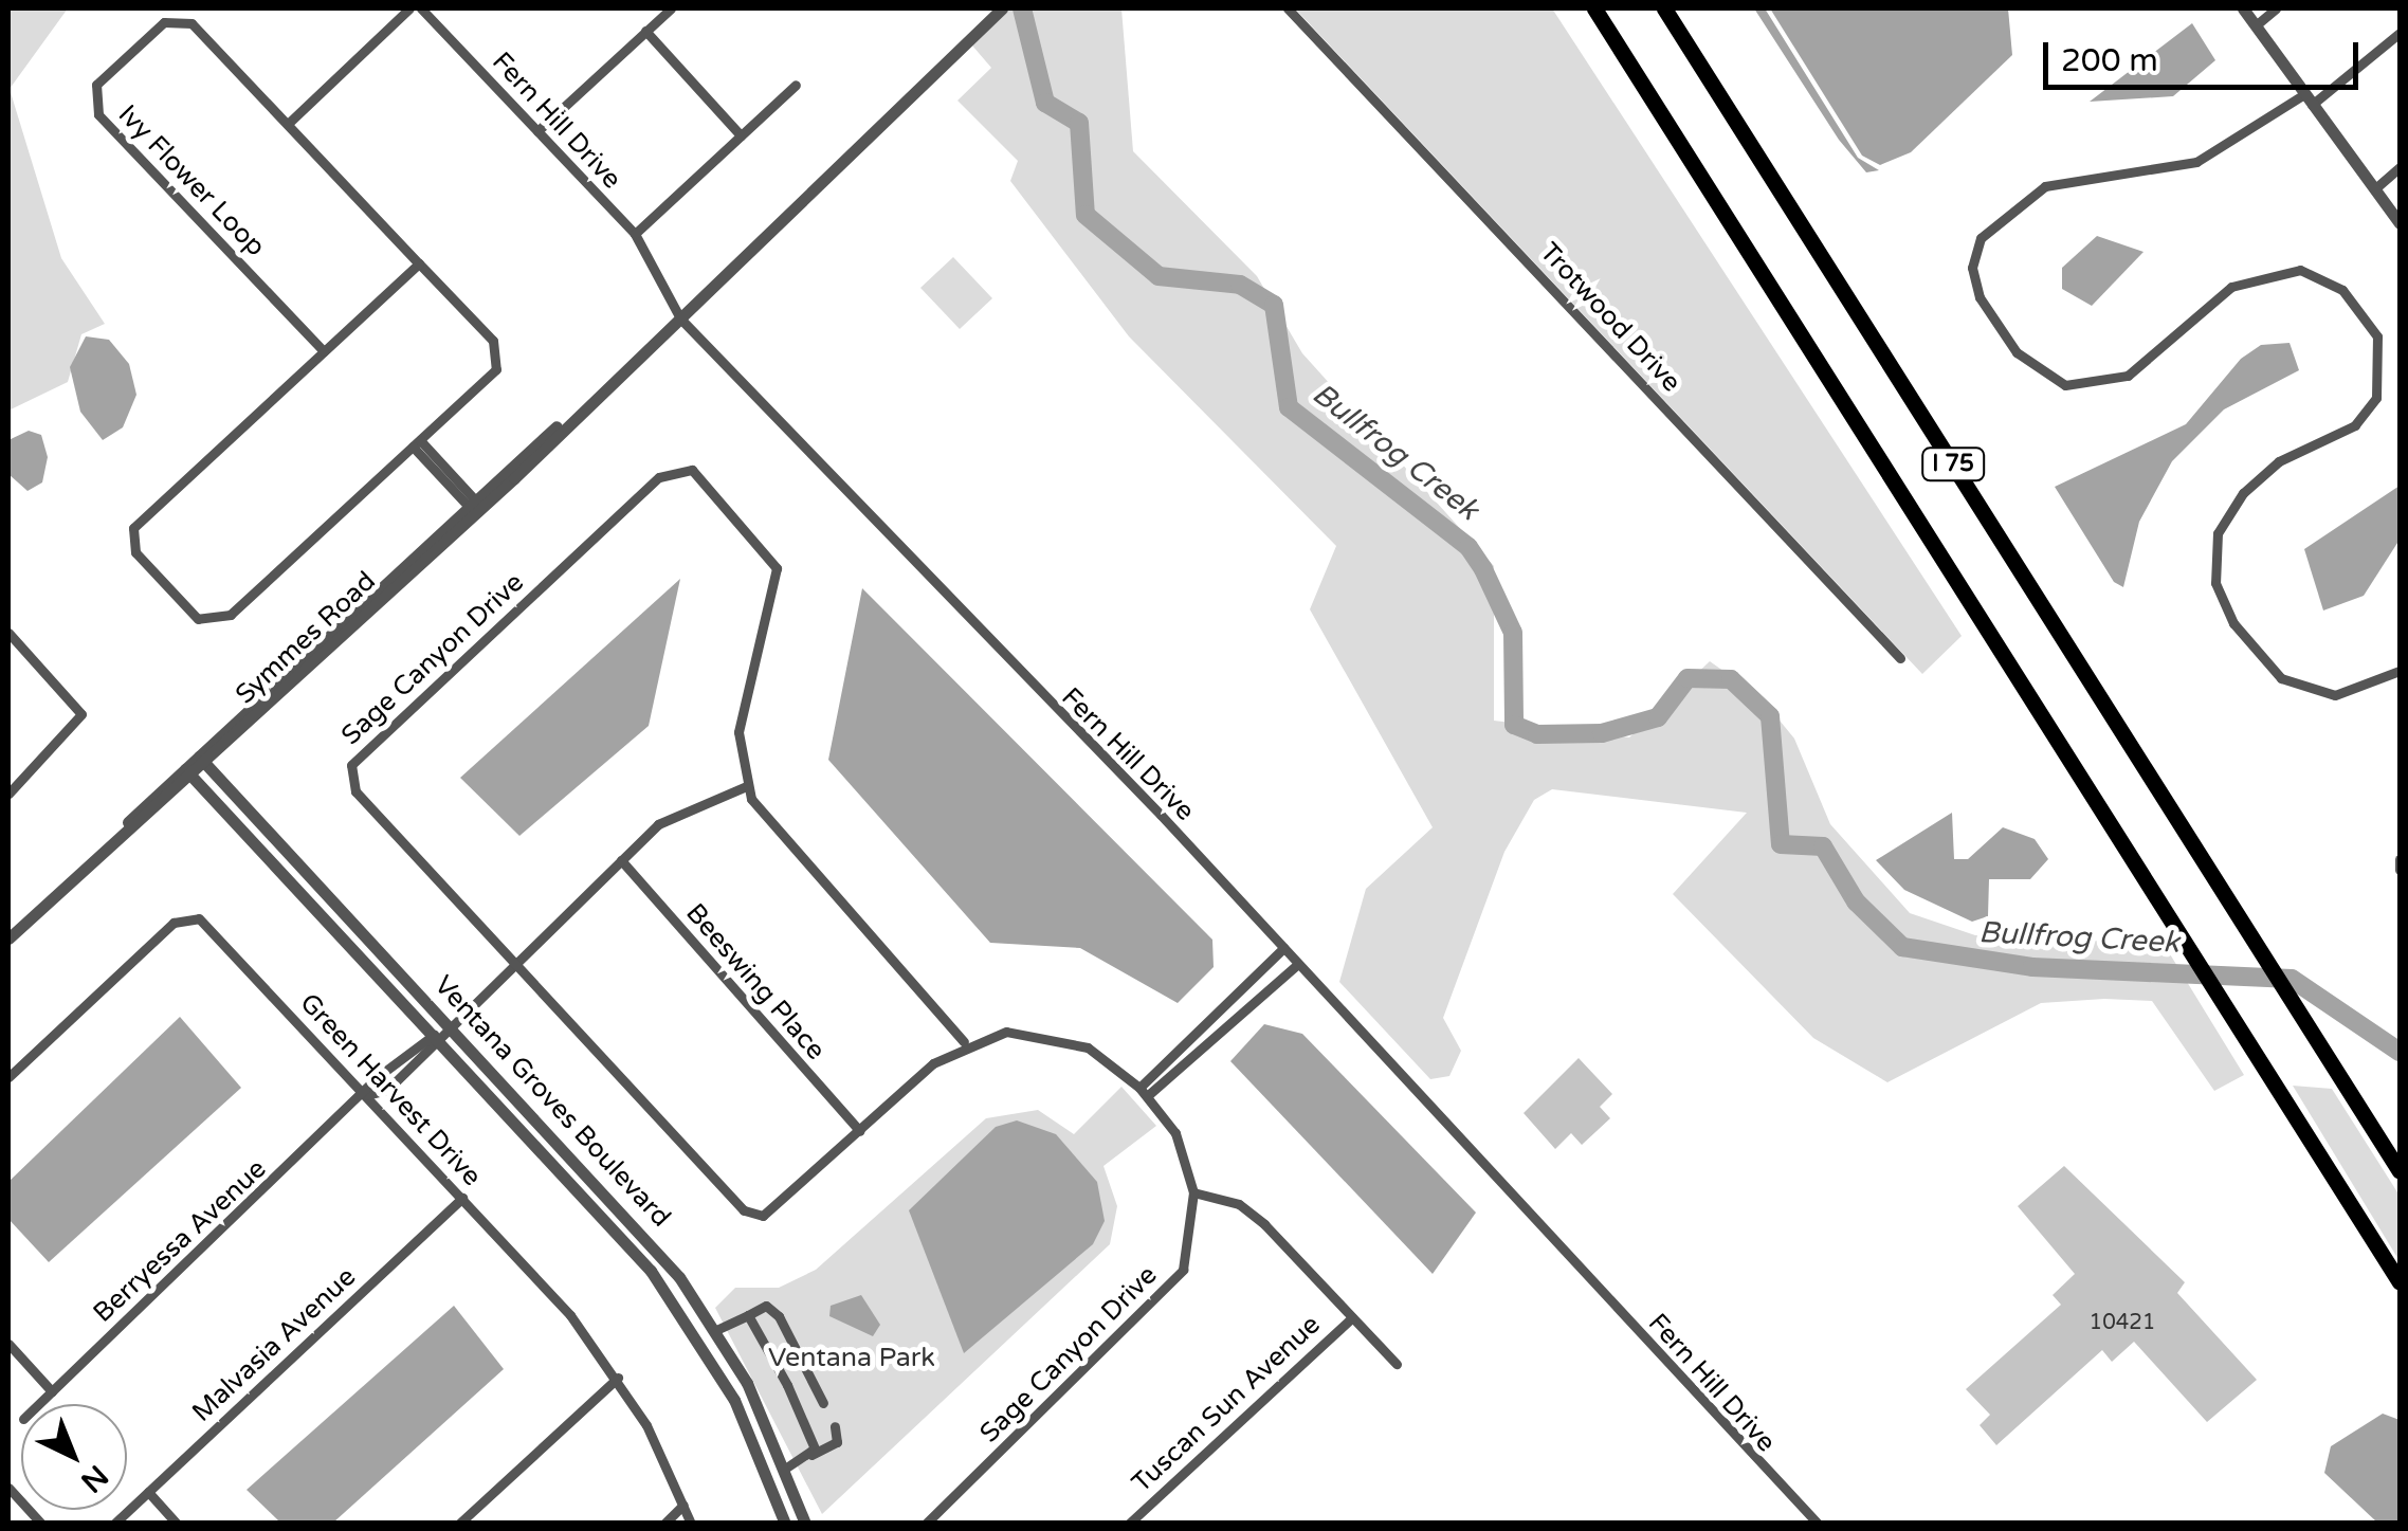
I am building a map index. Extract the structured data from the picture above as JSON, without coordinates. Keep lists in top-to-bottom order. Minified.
{"streets":{"highway":["I 75"],"street":["Fern Hill Drive","Ivy Flower Loop","Trotwood Drive","Symmes Road","Sage Canyon Drive","Beeswing Place","Green Harvest Drive","Ventana Groves Boulevard","Berryessa Avenue","Malvasia Avenue","Tuscan Sun Avenue"]},"crossings":[["Fern Hill Drive","Symmes Road"],["Symmes Road","Ventana Groves Boulevard"],["Sage Canyon Drive","Beeswing Place"],["Sage Canyon Drive","Berryessa Avenue"],["Beeswing Place","Berryessa Avenue"],["Green Harvest Drive","Berryessa Avenue"],["Green Harvest Drive","Malvasia Avenue"],["Ventana Groves Boulevard","Berryessa Avenue"]],"water":["Bullfrog Creek"],"parks":["Ventana Park"],"house_numbers":["10421"],"scale_bar":"200 m","north":"bottom right"}
